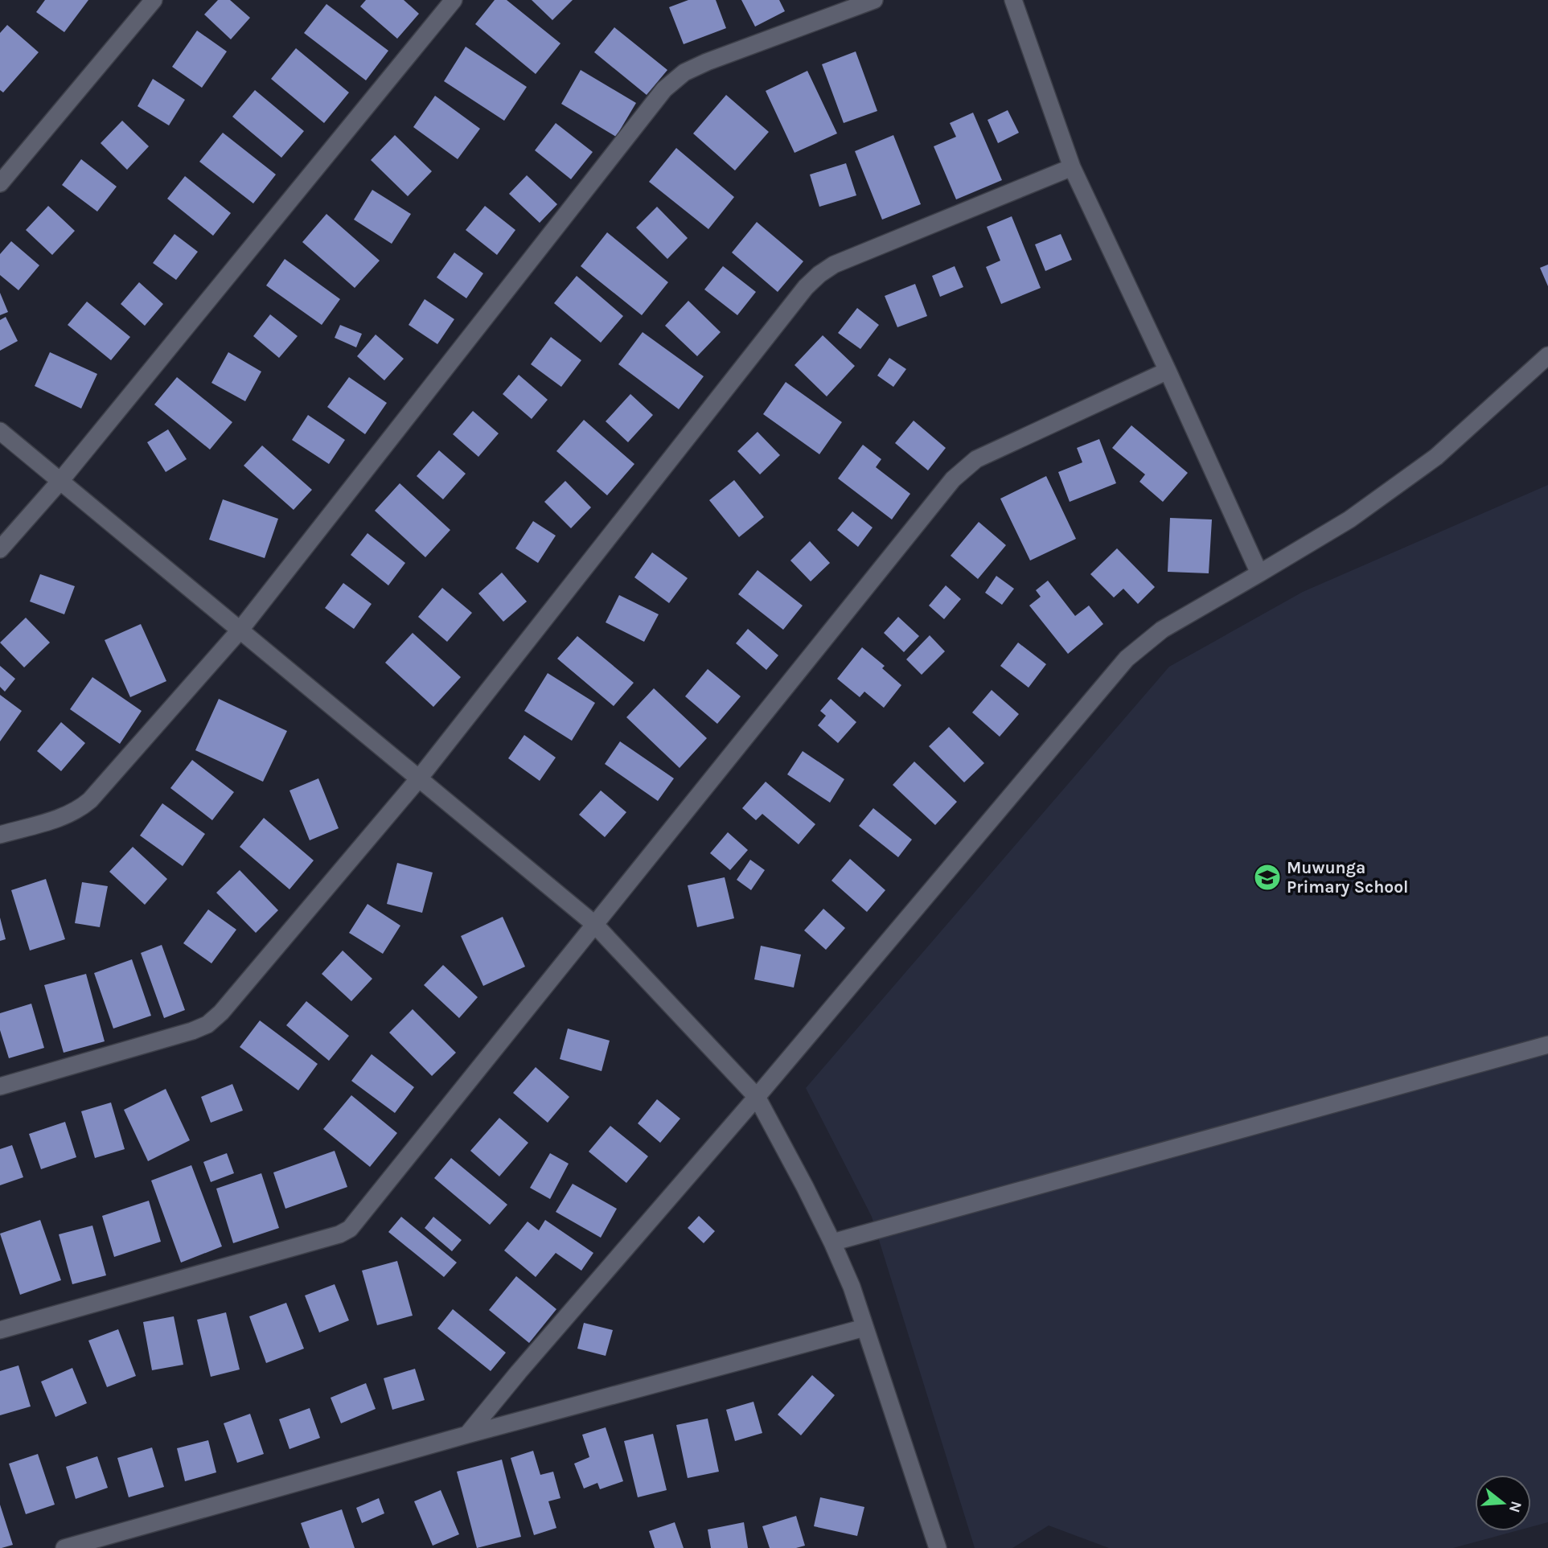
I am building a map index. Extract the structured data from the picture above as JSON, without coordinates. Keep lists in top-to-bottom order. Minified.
{"places":{"school or university":["Muwunga Primary School"]},"north":"right"}
